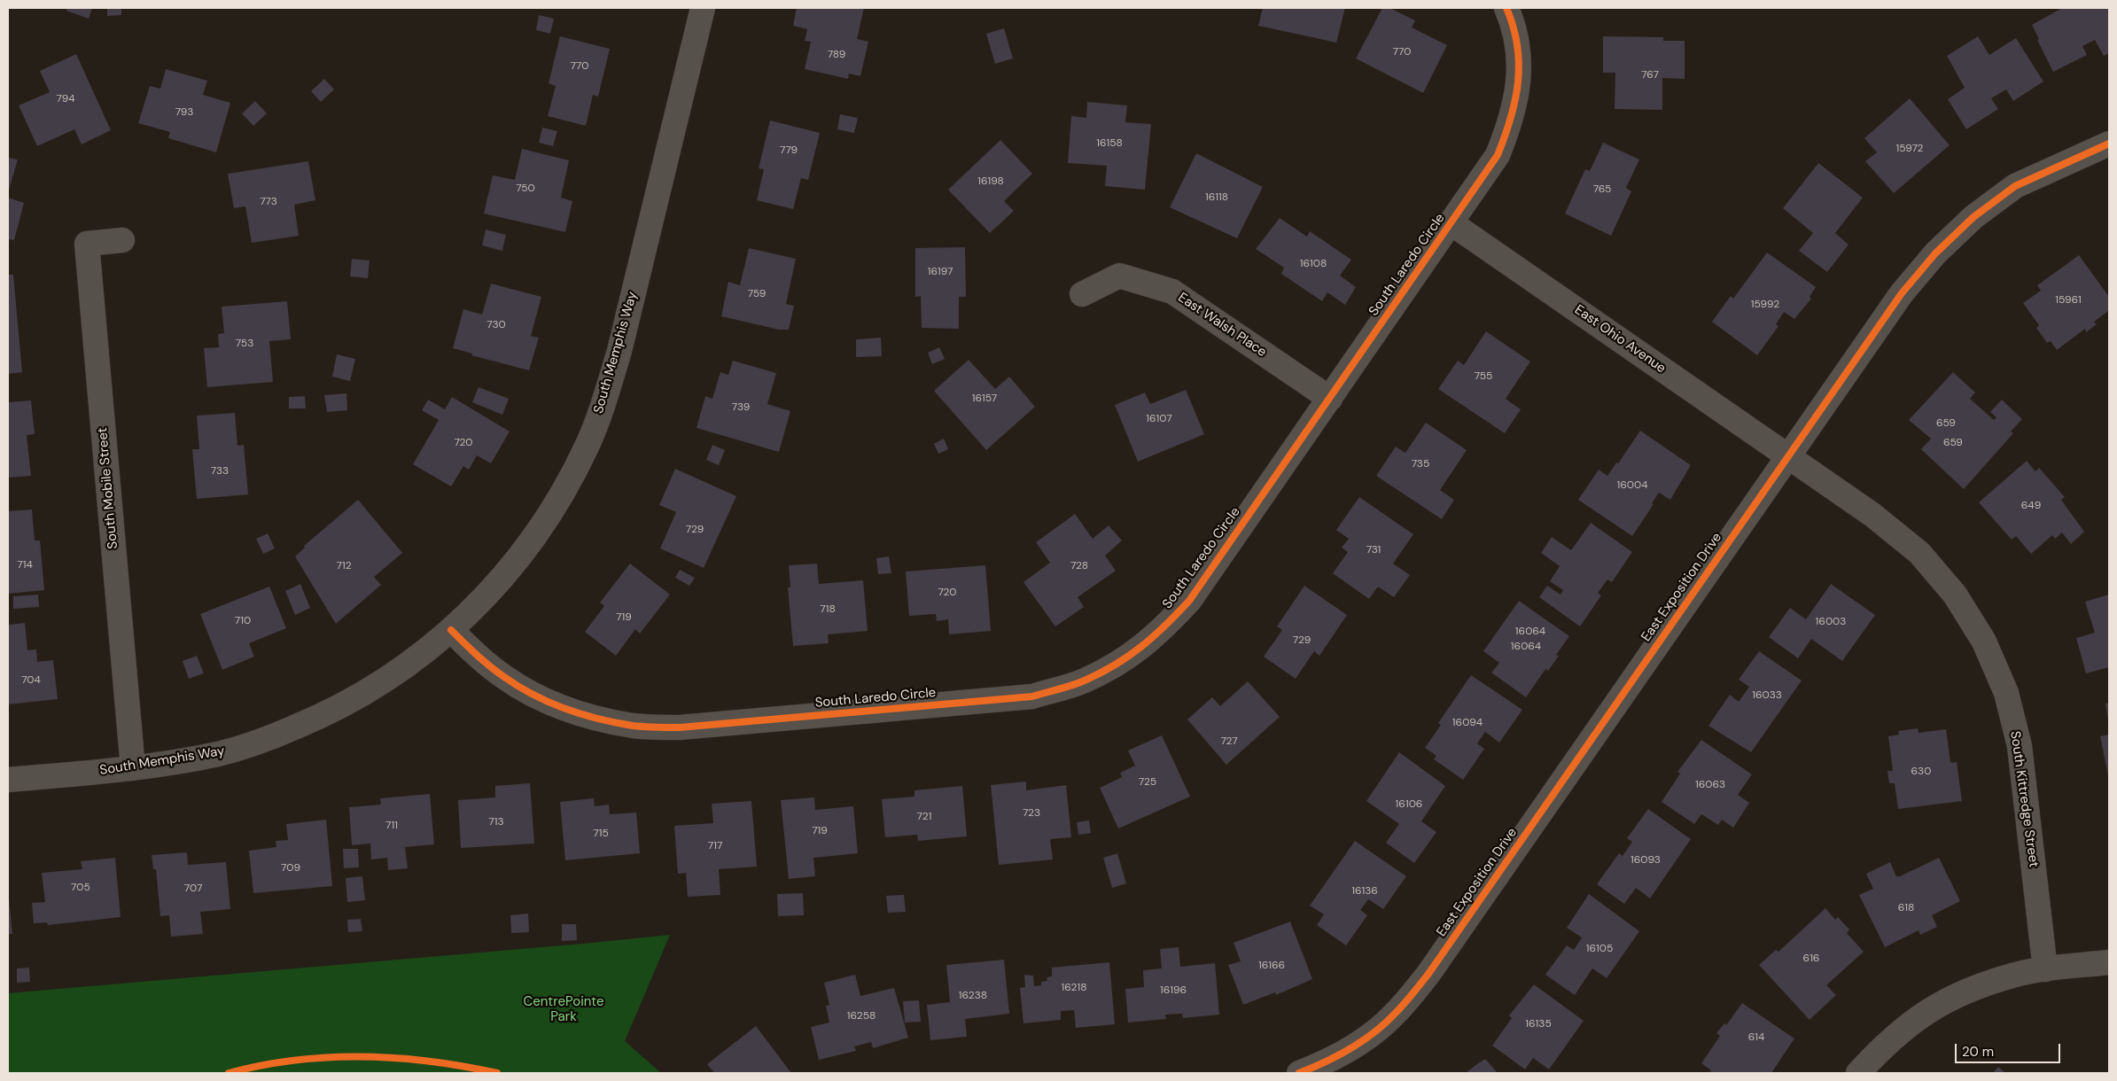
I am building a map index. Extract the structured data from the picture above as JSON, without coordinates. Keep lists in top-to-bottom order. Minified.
{"streets":{"street":["South Laredo Circle","East Walsh Place","East Ohio Avenue","South Memphis Way","South Mobile Street","East Exposition Drive","South Kittredge Street"]},"crossings":[["South Laredo Circle","East Walsh Place"],["South Laredo Circle","East Ohio Avenue"],["South Laredo Circle","South Memphis Way"],["East Ohio Avenue","East Exposition Drive"],["East Ohio Avenue","South Kittredge Street"],["South Memphis Way","South Mobile Street"],["East Exposition Drive","South Kittredge Street"]],"parks":["CentrePointe Park"],"house_numbers":["770","789","770","767","794","793","16158","15972","779","16198","750","765","16118","773","16108","16197","759","15961","15992","730","753","755","16157","739","16107","659","720","659","735","733","16004","649","729","731","714","712","728","720","718","719","710","16003","16064","729","16064","704","16033","16094","727","630","725","16063","16106","723","721","713","711","719","715","717","16093","709","705","707","16136","618","16105","616","16166","16218","16196","16238","16258","16135","614"],"scale_bar":"20 m"}
